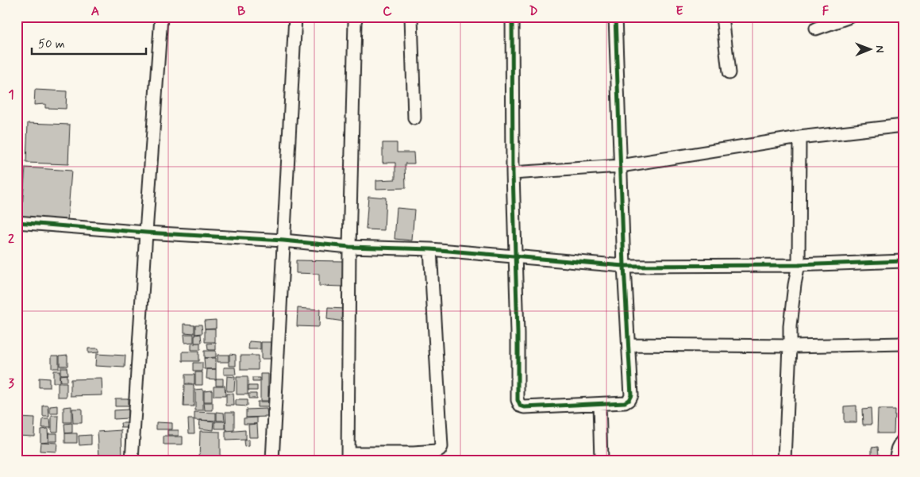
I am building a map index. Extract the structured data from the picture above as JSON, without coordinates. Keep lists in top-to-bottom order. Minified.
{"scale_bar":"50 m","north":"right","grid":{"columns":["A","B","C","D","E","F"],"rows":["1","2","3"]}}
